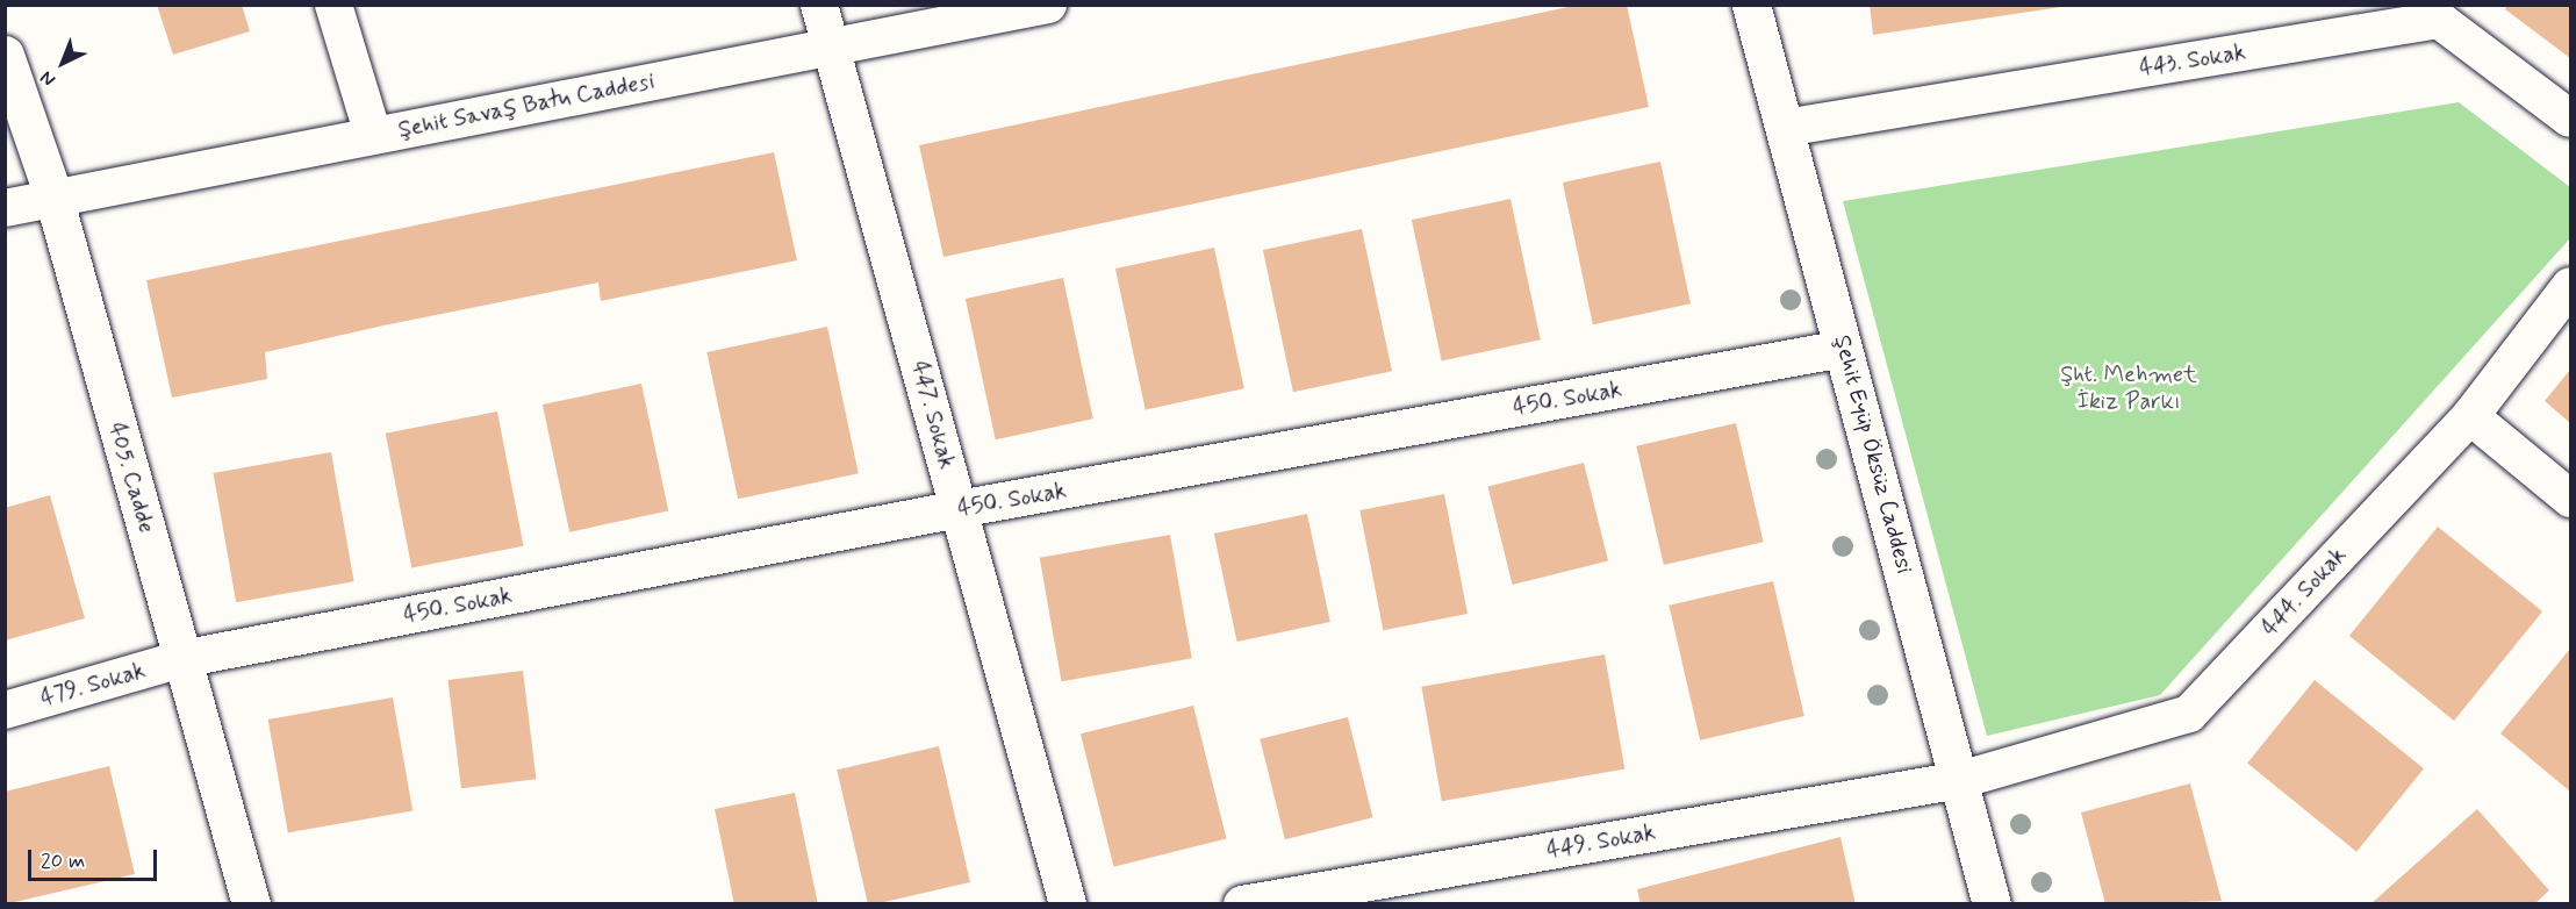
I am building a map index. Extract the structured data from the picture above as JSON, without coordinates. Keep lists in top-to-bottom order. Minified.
{"streets":{"street":["443. Sokak","Şehit Savaş Batu Caddesi","450. Sokak","447. Sokak","Şehit Eyüp Öksüz Caddesi","405. Cadde","444. Sokak","479. Sokak","449. Sokak"]},"crossings":[["443. Sokak","Şehit Eyüp Öksüz Caddesi"],["Şehit Savaş Batu Caddesi","447. Sokak"],["Şehit Savaş Batu Caddesi","405. Cadde"],["450. Sokak","447. Sokak"],["450. Sokak","Şehit Eyüp Öksüz Caddesi"],["450. Sokak","405. Cadde"],["450. Sokak","479. Sokak"],["Şehit Eyüp Öksüz Caddesi","444. Sokak"],["Şehit Eyüp Öksüz Caddesi","449. Sokak"],["405. Cadde","479. Sokak"],["444. Sokak","449. Sokak"]],"parks":["Şht. Mehmet İkiz Parkı"],"scale_bar":"20 m","north":"bottom left"}
